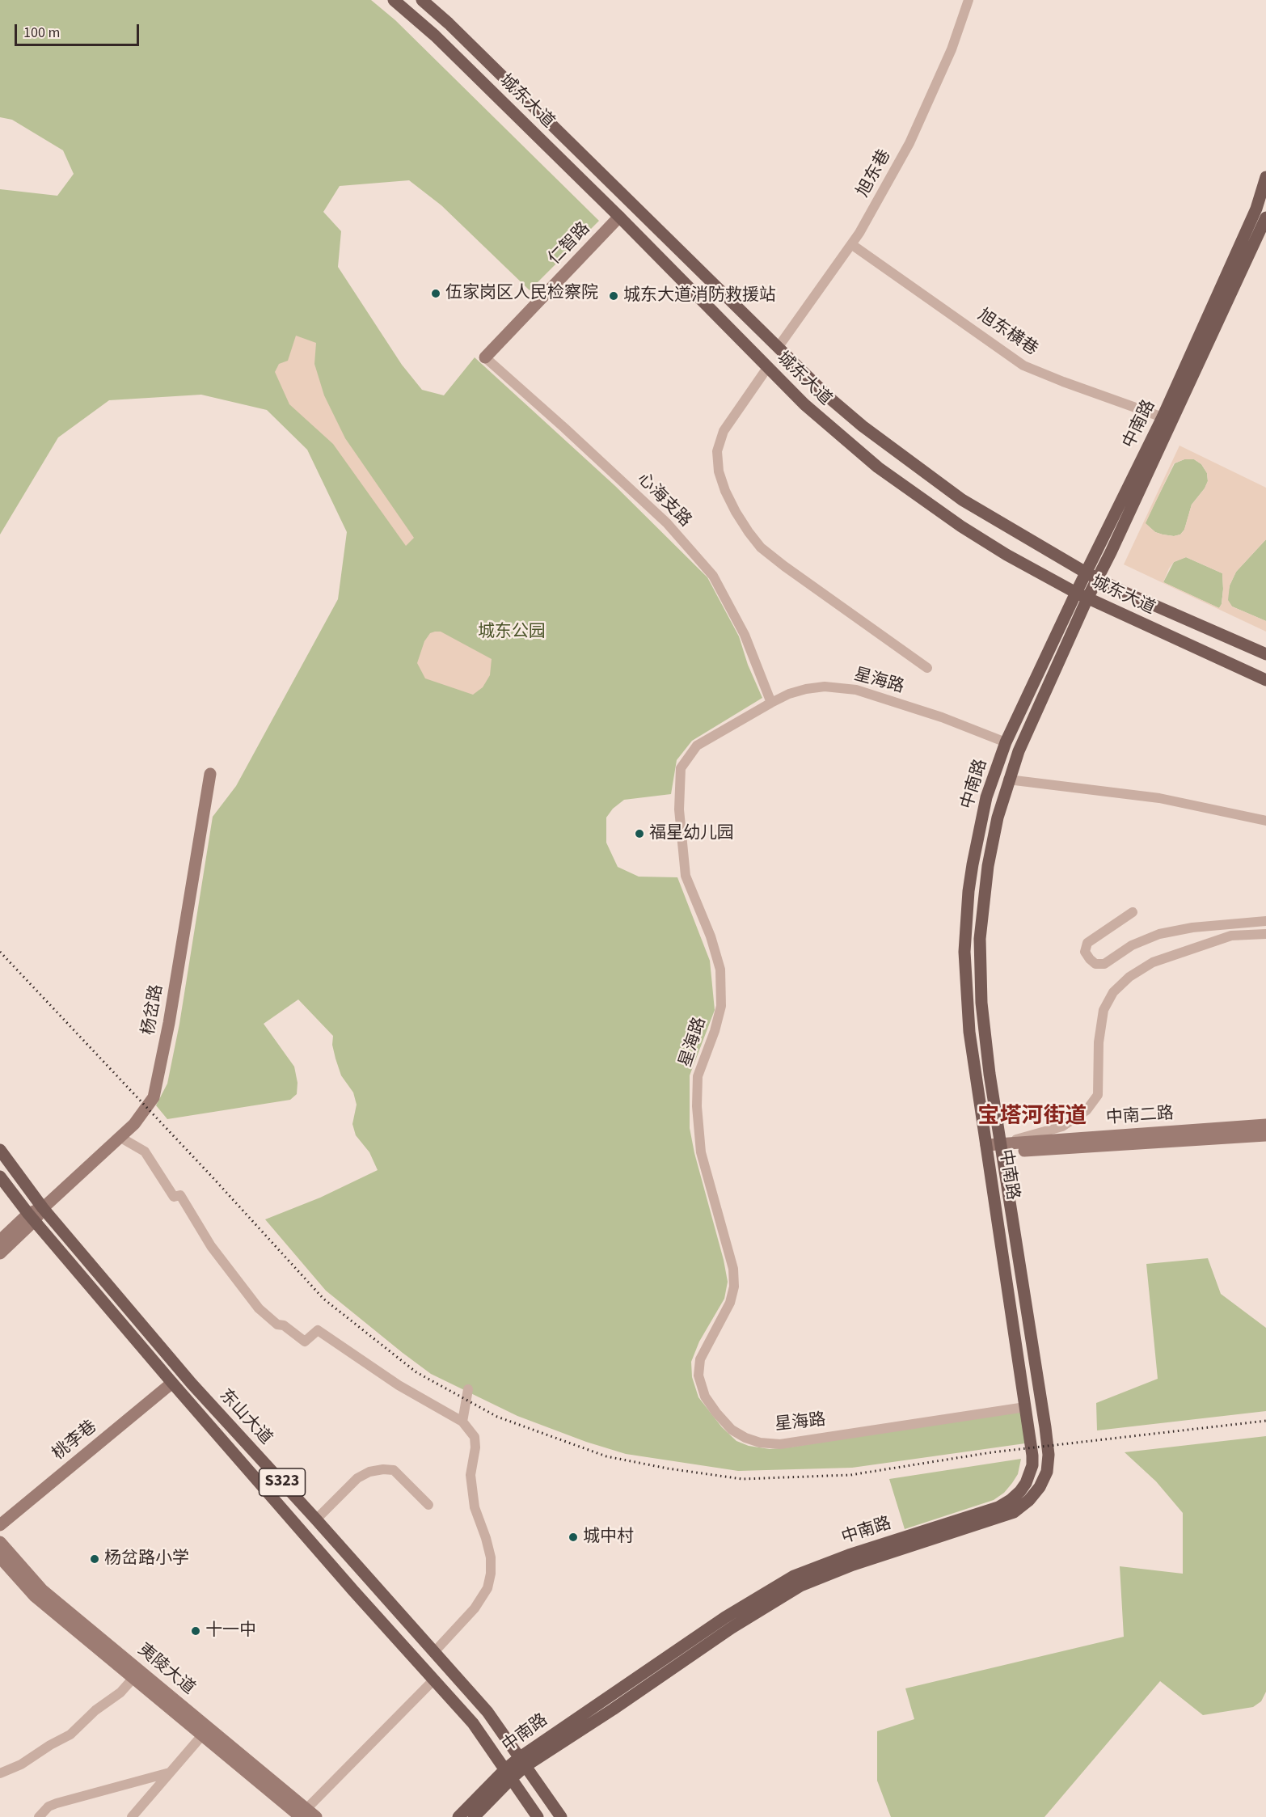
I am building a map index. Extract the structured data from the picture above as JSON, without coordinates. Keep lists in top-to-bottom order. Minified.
{"streets":{"main road":["城东大道","仁智路","中南路","杨岔路","中南二路","东山大道","桃李巷","S323","夷陵大道"],"street":["旭东巷","旭东横巷","心海支路","星海路"]},"crossings":[["城东大道","旭东巷"],["城东大道","仁智路"],["城东大道","中南路"],["旭东巷","旭东横巷"],["仁智路","心海支路"],["旭东横巷","中南路"],["中南路","星海路"],["中南路","中南二路"],["中南路","东山大道"],["心海支路","星海路"],["杨岔路","东山大道"],["东山大道","桃李巷"]],"districts":["宝塔河街道"],"parks":["城东公园"],"places":["伍家岗区人民检察院","城东大道消防救援站","福星幼儿园","城中村","杨岔路小学","十一中"],"scale_bar":"100 m"}
